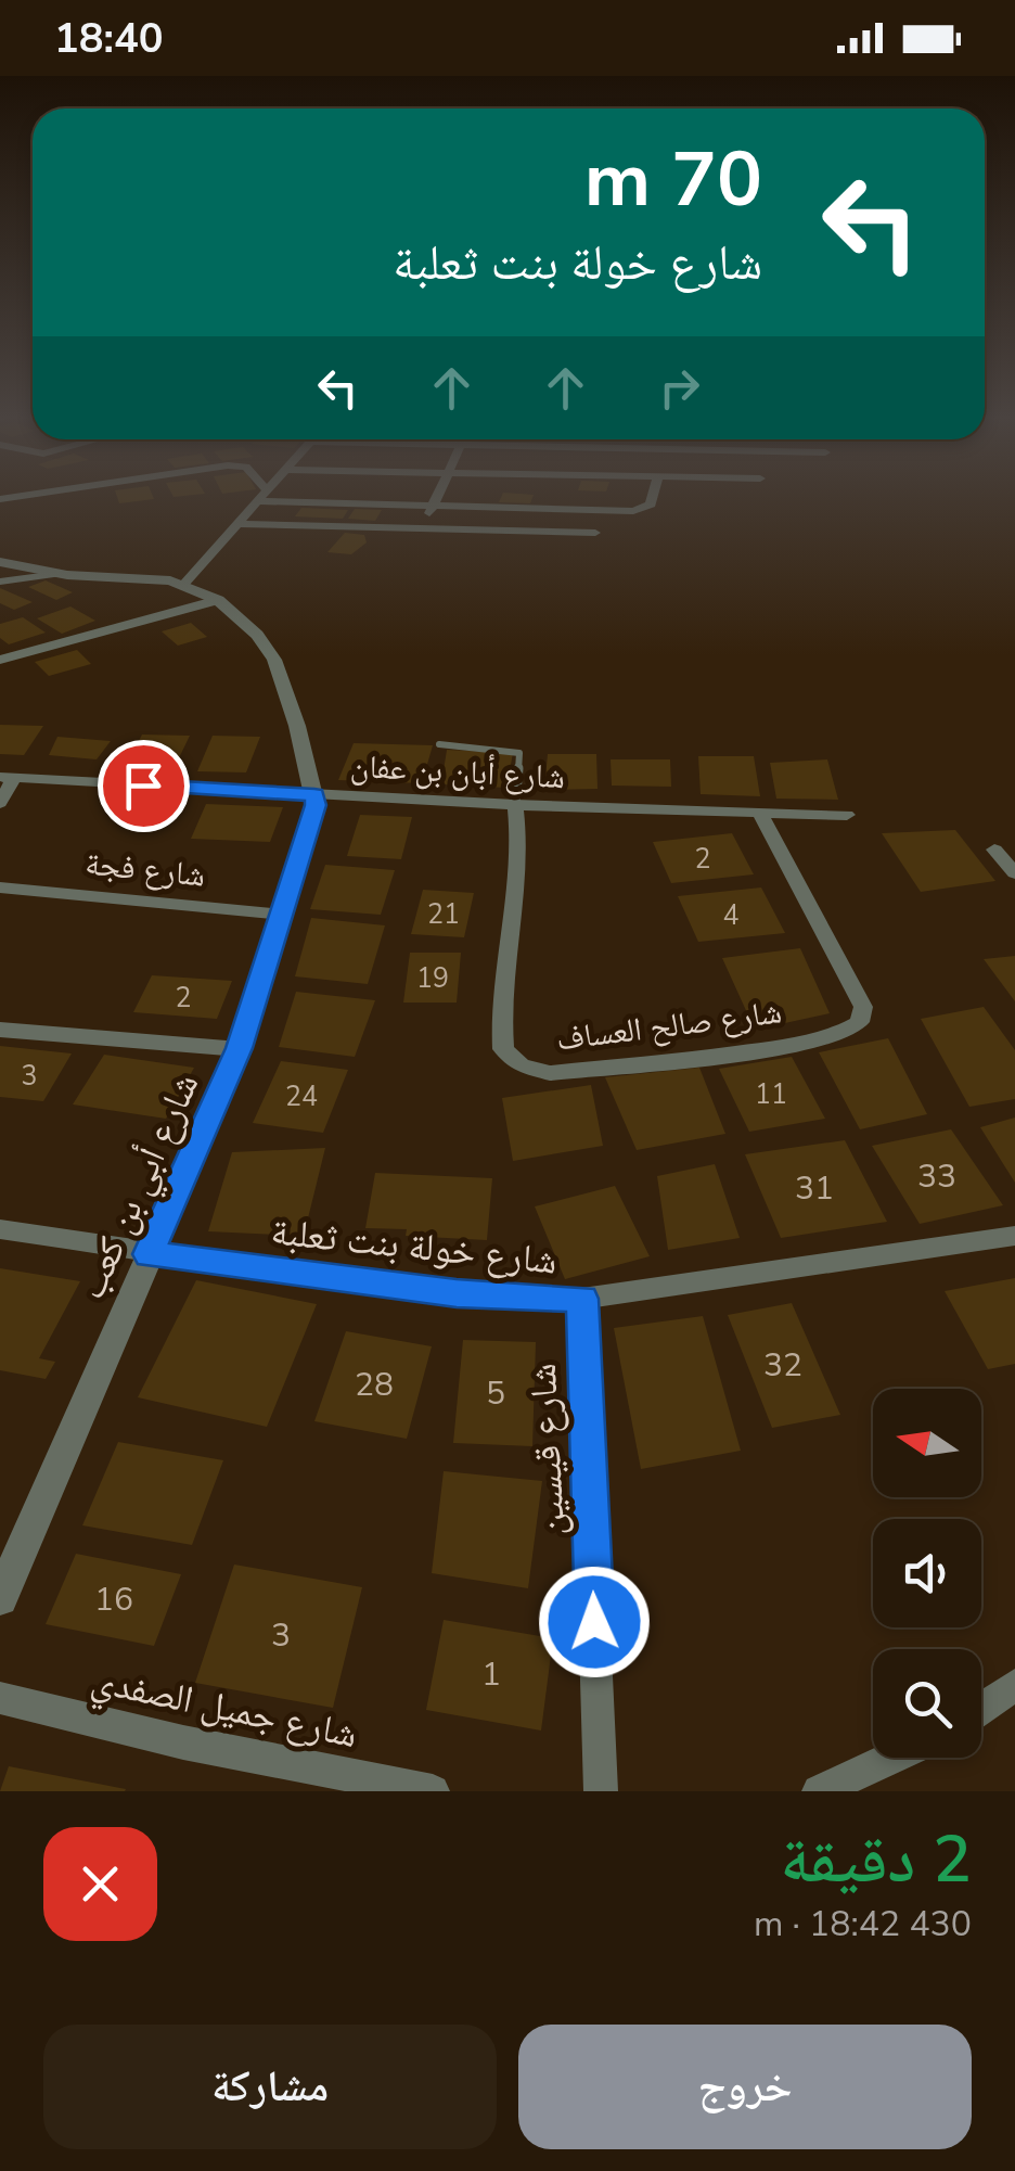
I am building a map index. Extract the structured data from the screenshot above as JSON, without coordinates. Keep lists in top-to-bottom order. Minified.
{"streets":{"street":["شارع أبان بن عفان","شارع فجة","شارع صالح العساف","شارع أبي بن كعب","شارع خولة بنت ثعلبة","شارع قيسين","شارع جميل الصفدي"]},"crossings":[["شارع أبان بن عفان","شارع صالح العساف"],["شارع أبان بن عفان","شارع أبي بن كعب"],["شارع فجة","شارع أبي بن كعب"],["شارع أبي بن كعب","شارع خولة بنت ثعلبة"],["شارع خولة بنت ثعلبة","شارع قيسين"]],"house_numbers":["2","21","4","19","2","3","11","24","33","31","32","28","5","16","3","1"],"north":"left","page":{"status":"18:40","turn":["70 m","شارع خولة بنت ثعلبة"],"heading":["2 دقيقة","430 m · 18:42"],"buttons":["خروج","مشاركة"]}}
